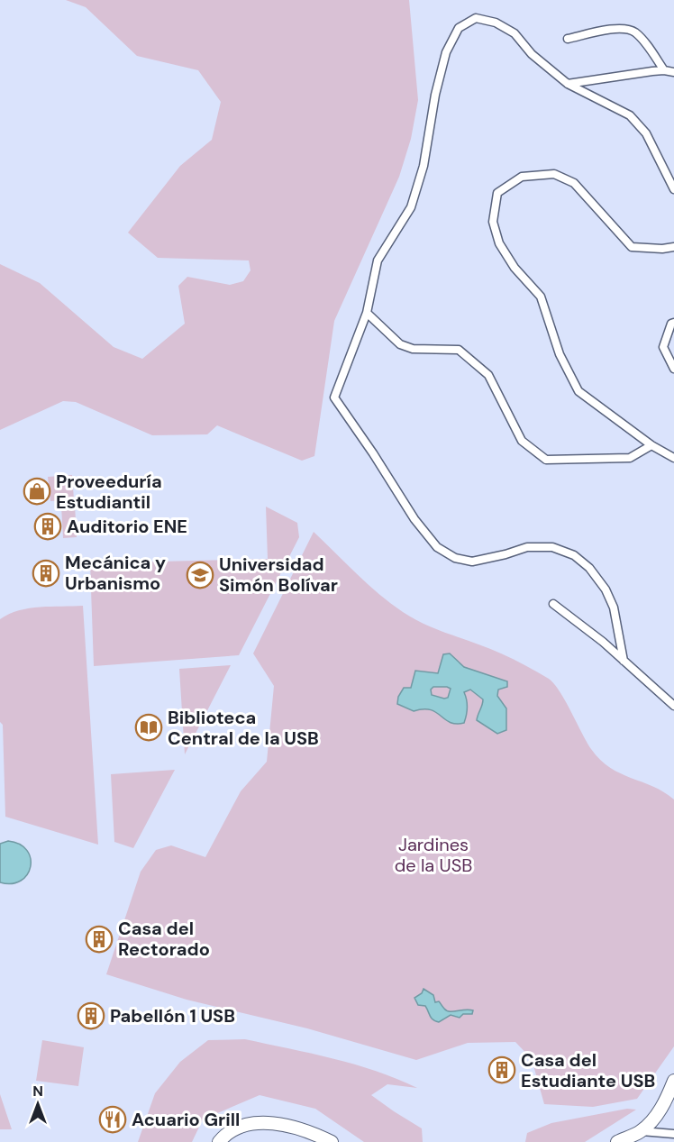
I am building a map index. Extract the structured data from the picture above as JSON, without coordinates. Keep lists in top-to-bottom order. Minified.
{"parks":["Jardines de la USB"],"places":{"shop":["Proveeduría Estudiantil"],"building":["Auditorio ENE","Mecánica y Urbanismo","Casa del Rectorado","Pabellón 1 USB","Casa del Estudiante USB"],"school or university":["Universidad Simón Bolívar"],"library":["Biblioteca Central de la USB"],"restaurant":["Acuario Grill"]},"north":"top"}
